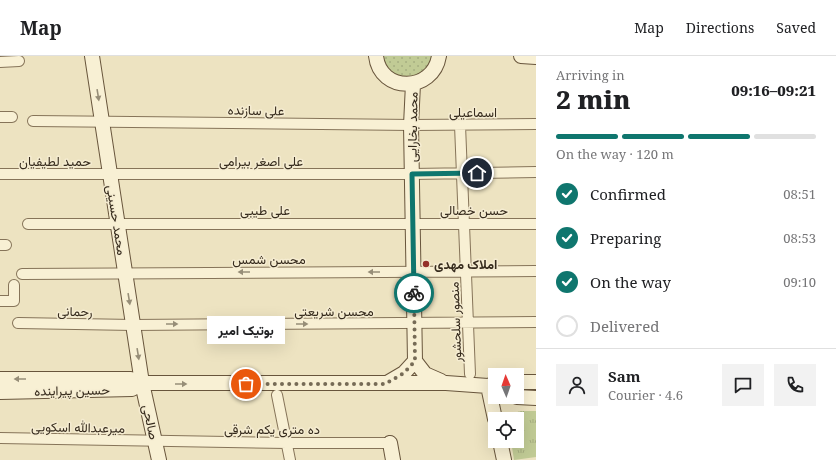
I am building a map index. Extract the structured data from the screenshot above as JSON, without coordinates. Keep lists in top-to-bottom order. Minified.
{"streets":{"main road":["محمد بخارایی","محمد حسینی","حسین پیراینده","صالحی"],"street":["علی سازنده","اسماعیلی","حمید لطیفیان","علی اصغر بیرامی","علی طیبی","حسن خصالی","محسن شمس","رحمانی","محسن شریعتی","منصور سلحشور","میرعبدالله اسکویی","ده متری یکم شرقی"]},"crossings":[["علی سازنده","اسماعیلی"],["علی سازنده","محمد بخارایی"],["علی سازنده","محمد حسینی"],["اسماعیلی","محمد بخارایی"],["اسماعیلی","منصور سلحشور"],["محمد بخارایی","علی اصغر بیرامی"],["محمد بخارایی","علی طیبی"],["محمد بخارایی","حسن خصالی"],["محمد بخارایی","محسن شمس"],["محمد بخارایی","محسن شریعتی"],["حمید لطیفیان","علی اصغر بیرامی"],["حمید لطیفیان","محمد حسینی"],["علی اصغر بیرامی","محمد حسینی"],["علی اصغر بیرامی","منصور سلحشور"],["علی طیبی","حسن خصالی"],["علی طیبی","محمد حسینی"],["حسن خصالی","منصور سلحشور"],["محمد حسینی","محسن شمس"],["محمد حسینی","رحمانی"],["محمد حسینی","محسن شریعتی"],["محمد حسینی","حسین پیراینده"],["محمد حسینی","صالحی"],["محسن شمس","منصور سلحشور"],["رحمانی","محسن شریعتی"],["محسن شریعتی","منصور سلحشور"],["حسین پیراینده","صالحی"],["صالحی","میرعبدالله اسکویی"],["صالحی","ده متری یکم شرقی"],["میرعبدالله اسکویی","ده متری یکم شرقی"]],"one_way":["محمد حسینی","محسن شمس","محسن شریعتی"],"places":["املاک مهدی","بوتیک امیر"],"north":"top","page":{"header":"Map","nav":["Map","Directions","Saved"],"heading":["2 min","Arriving in","09:16–09:21"],"panel":["Sam","Courier · 4.6"],"bar":"On the way · 120 m","list":[["Confirmed","08:51"],["Preparing","08:53"],["On the way","09:10"],"Delivered"],"bubble":"بوتیک امیر"}}
